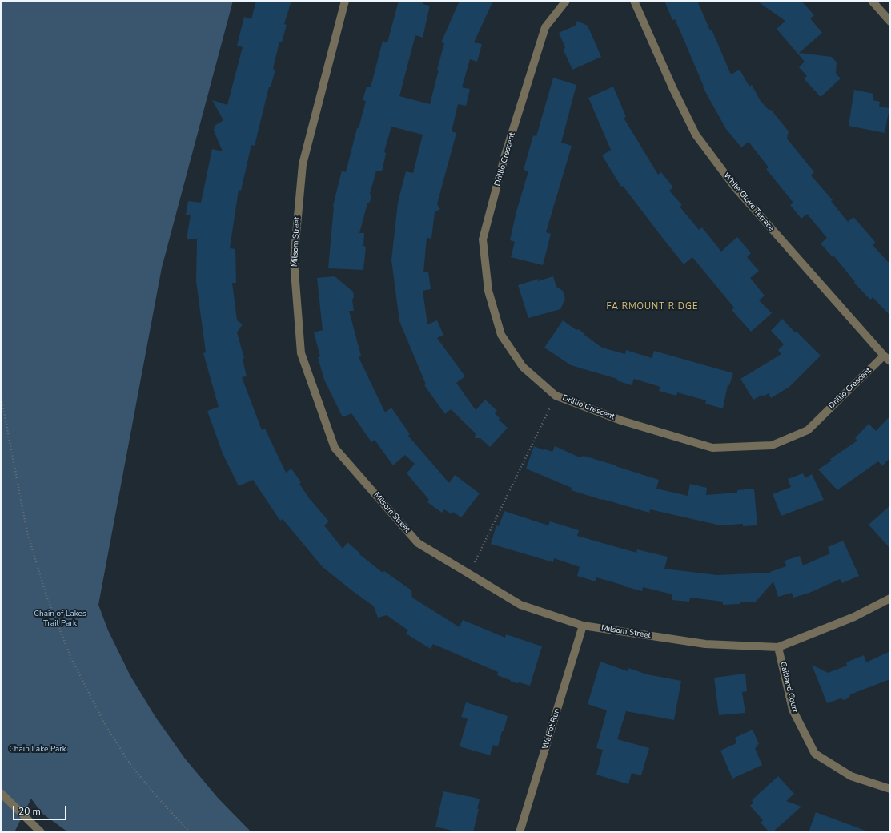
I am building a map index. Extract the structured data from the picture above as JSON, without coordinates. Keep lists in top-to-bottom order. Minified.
{"streets":{"street":["Drillio Crescent","White Glove Terrace","Milsom Street","Caitland Court","Walcot Run"]},"crossings":[["Drillio Crescent","White Glove Terrace"],["Milsom Street","Caitland Court"],["Milsom Street","Walcot Run"]],"districts":["FAIRMOUNT RIDGE"],"parks":["Chain of Lakes Trail Park","Chain Lake Park"],"scale_bar":"20 m"}
